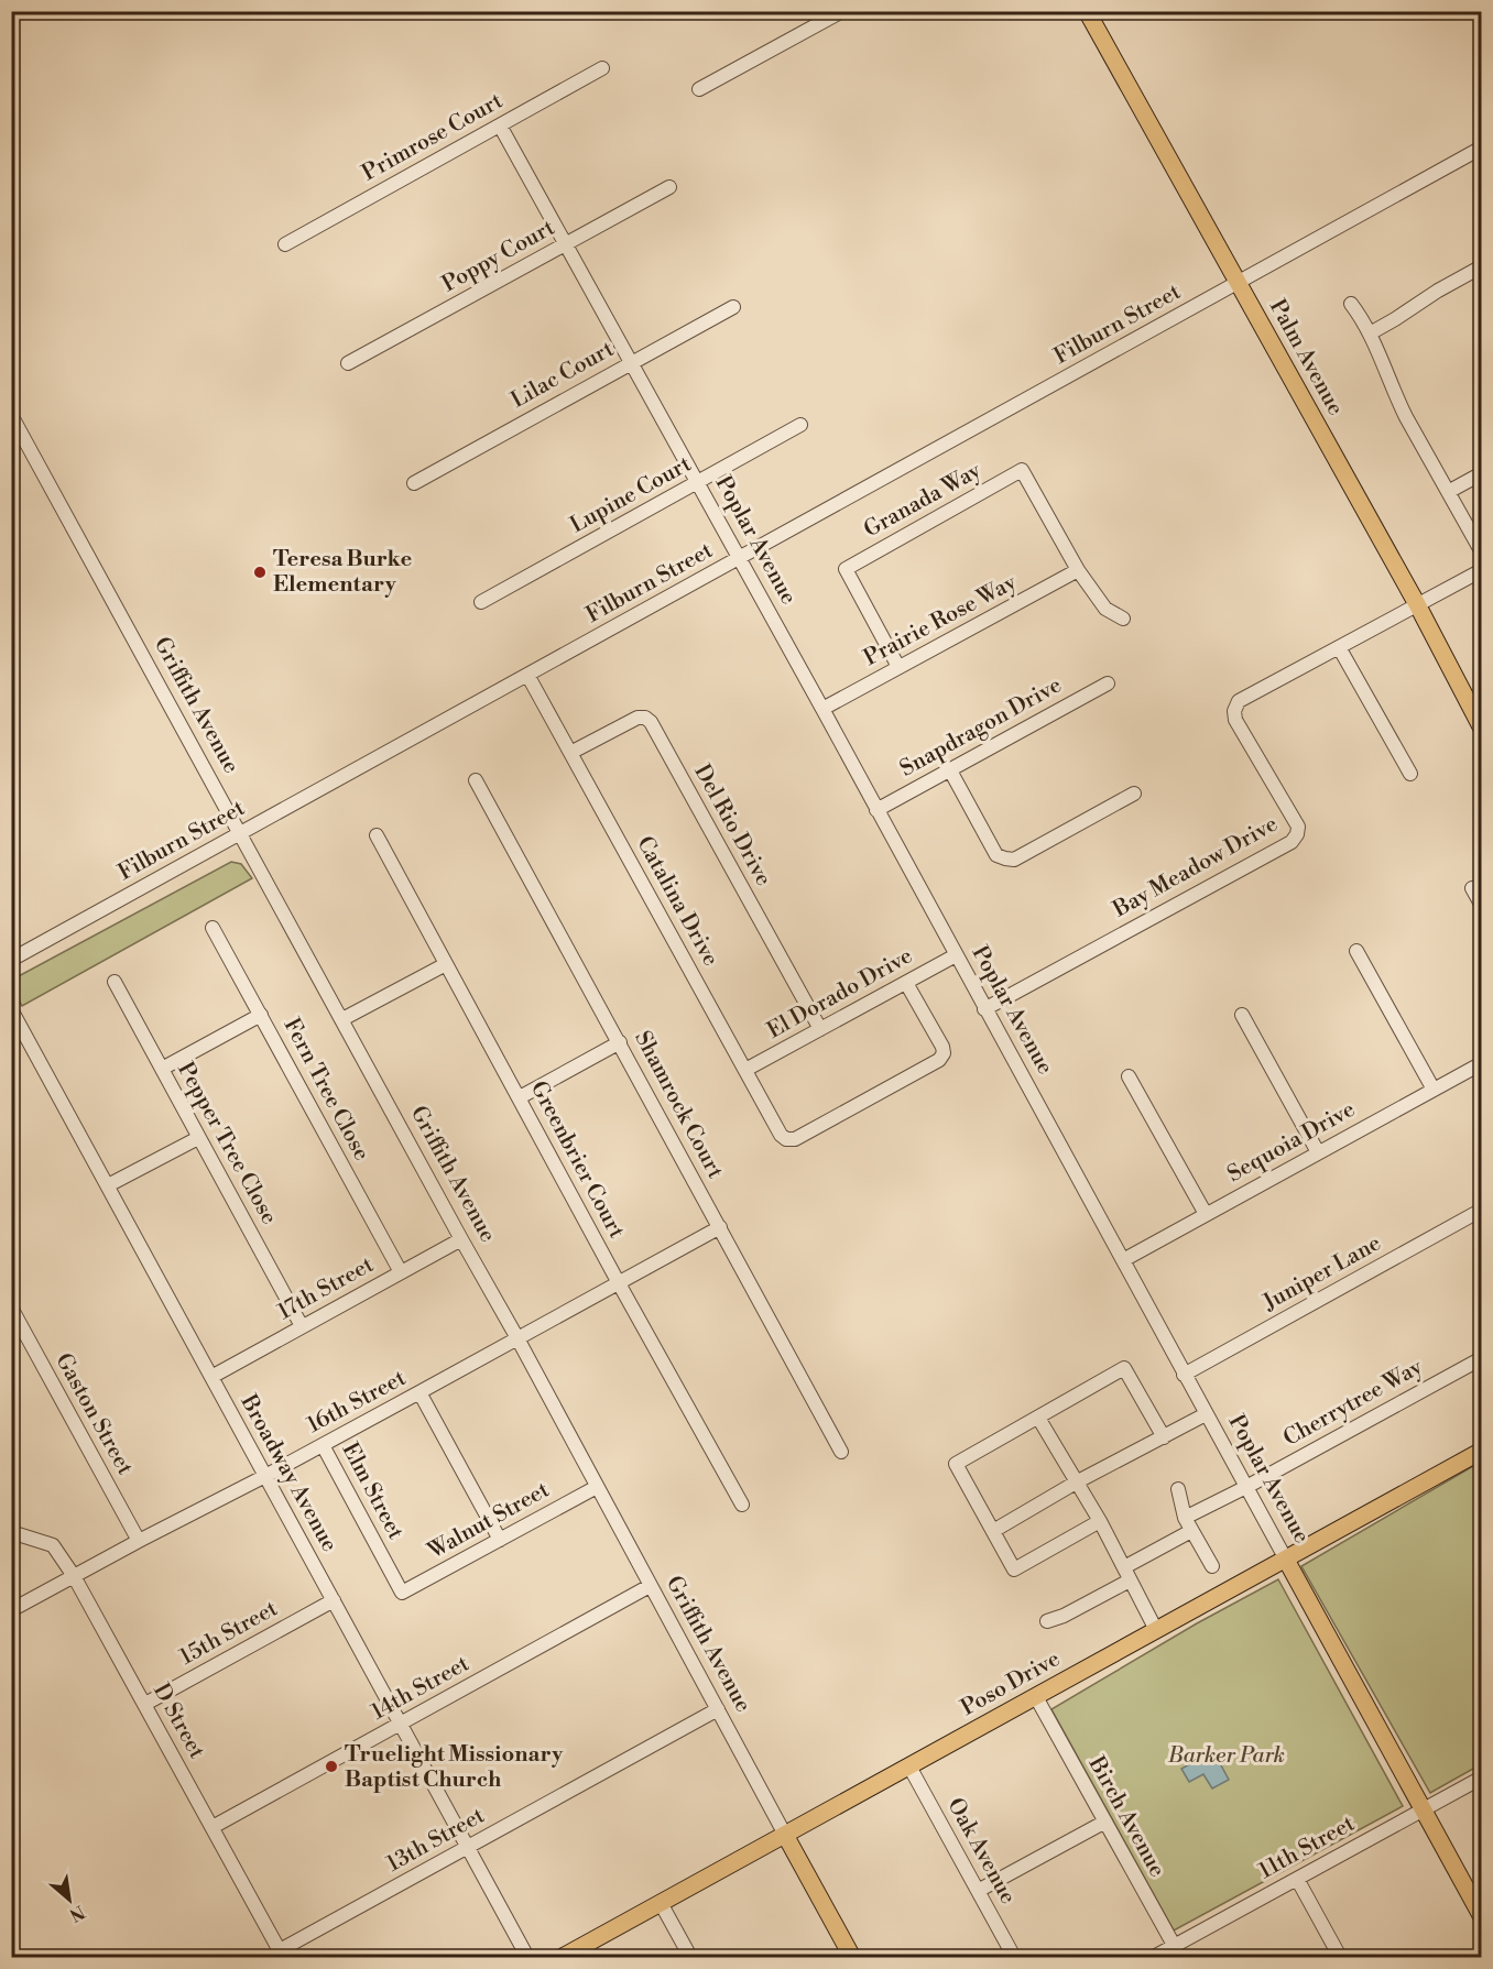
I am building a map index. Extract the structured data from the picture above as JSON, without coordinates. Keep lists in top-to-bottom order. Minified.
{"streets":{"main road":["Palm Avenue","Poplar Avenue","Griffith Avenue","Poso Drive"],"street":["Primrose Court","Poppy Court","Filburn Street","Lilac Court","Lupine Court","Granada Way","Prairie Rose Way","Snapdragon Drive","Del Rio Drive","Bay Meadow Drive","Catalina Drive","El Dorado Drive","Fern Tree Close","Shamrock Court","Sequoia Drive","Pepper Tree Close","Greenbrier Court","Juniper Lane","17th Street","16th Street","Cherrytree Way","Gaston Street","Broadway Avenue","Elm Street","Walnut Street","15th Street","14th Street","D Street","Birch Avenue","13th Street","11th Street","Oak Avenue"]},"crossings":[["Primrose Court","Poplar Avenue"],["Poppy Court","Poplar Avenue"],["Filburn Street","Palm Avenue"],["Filburn Street","Poplar Avenue"],["Filburn Street","Griffith Avenue"],["Filburn Street","Catalina Drive"],["Palm Avenue","Bay Meadow Drive"],["Lilac Court","Poplar Avenue"],["Lupine Court","Poplar Avenue"],["Granada Way","Prairie Rose Way"],["Poplar Avenue","Prairie Rose Way"],["Poplar Avenue","Snapdragon Drive"],["Poplar Avenue","Bay Meadow Drive"],["Poplar Avenue","El Dorado Drive"],["Poplar Avenue","Sequoia Drive"],["Poplar Avenue","Juniper Lane"],["Poplar Avenue","Cherrytree Way"],["Poplar Avenue","Poso Drive"],["Poplar Avenue","11th Street"],["Griffith Avenue","17th Street"],["Griffith Avenue","16th Street"],["Griffith Avenue","Walnut Street"],["Griffith Avenue","Poso Drive"],["Griffith Avenue","14th Street"],["Griffith Avenue","13th Street"],["Del Rio Drive","Catalina Drive"],["Del Rio Drive","El Dorado Drive"],["Catalina Drive","El Dorado Drive"],["Fern Tree Close","17th Street"],["Shamrock Court","16th Street"],["Pepper Tree Close","17th Street"],["Greenbrier Court","16th Street"],["17th Street","Broadway Avenue"],["16th Street","Gaston Street"],["16th Street","Broadway Avenue"],["16th Street","Elm Street"],["16th Street","D Street"],["Broadway Avenue","15th Street"],["Broadway Avenue","14th Street"],["Broadway Avenue","13th Street"],["Elm Street","Walnut Street"],["15th Street","D Street"],["Poso Drive","Birch Avenue"],["Poso Drive","Oak Avenue"],["14th Street","D Street"],["D Street","13th Street"],["Birch Avenue","11th Street"]],"parks":["Barker Park"],"places":["Teresa Burke Elementary","Truelight Missionary Baptist Church"],"north":"bottom right"}
